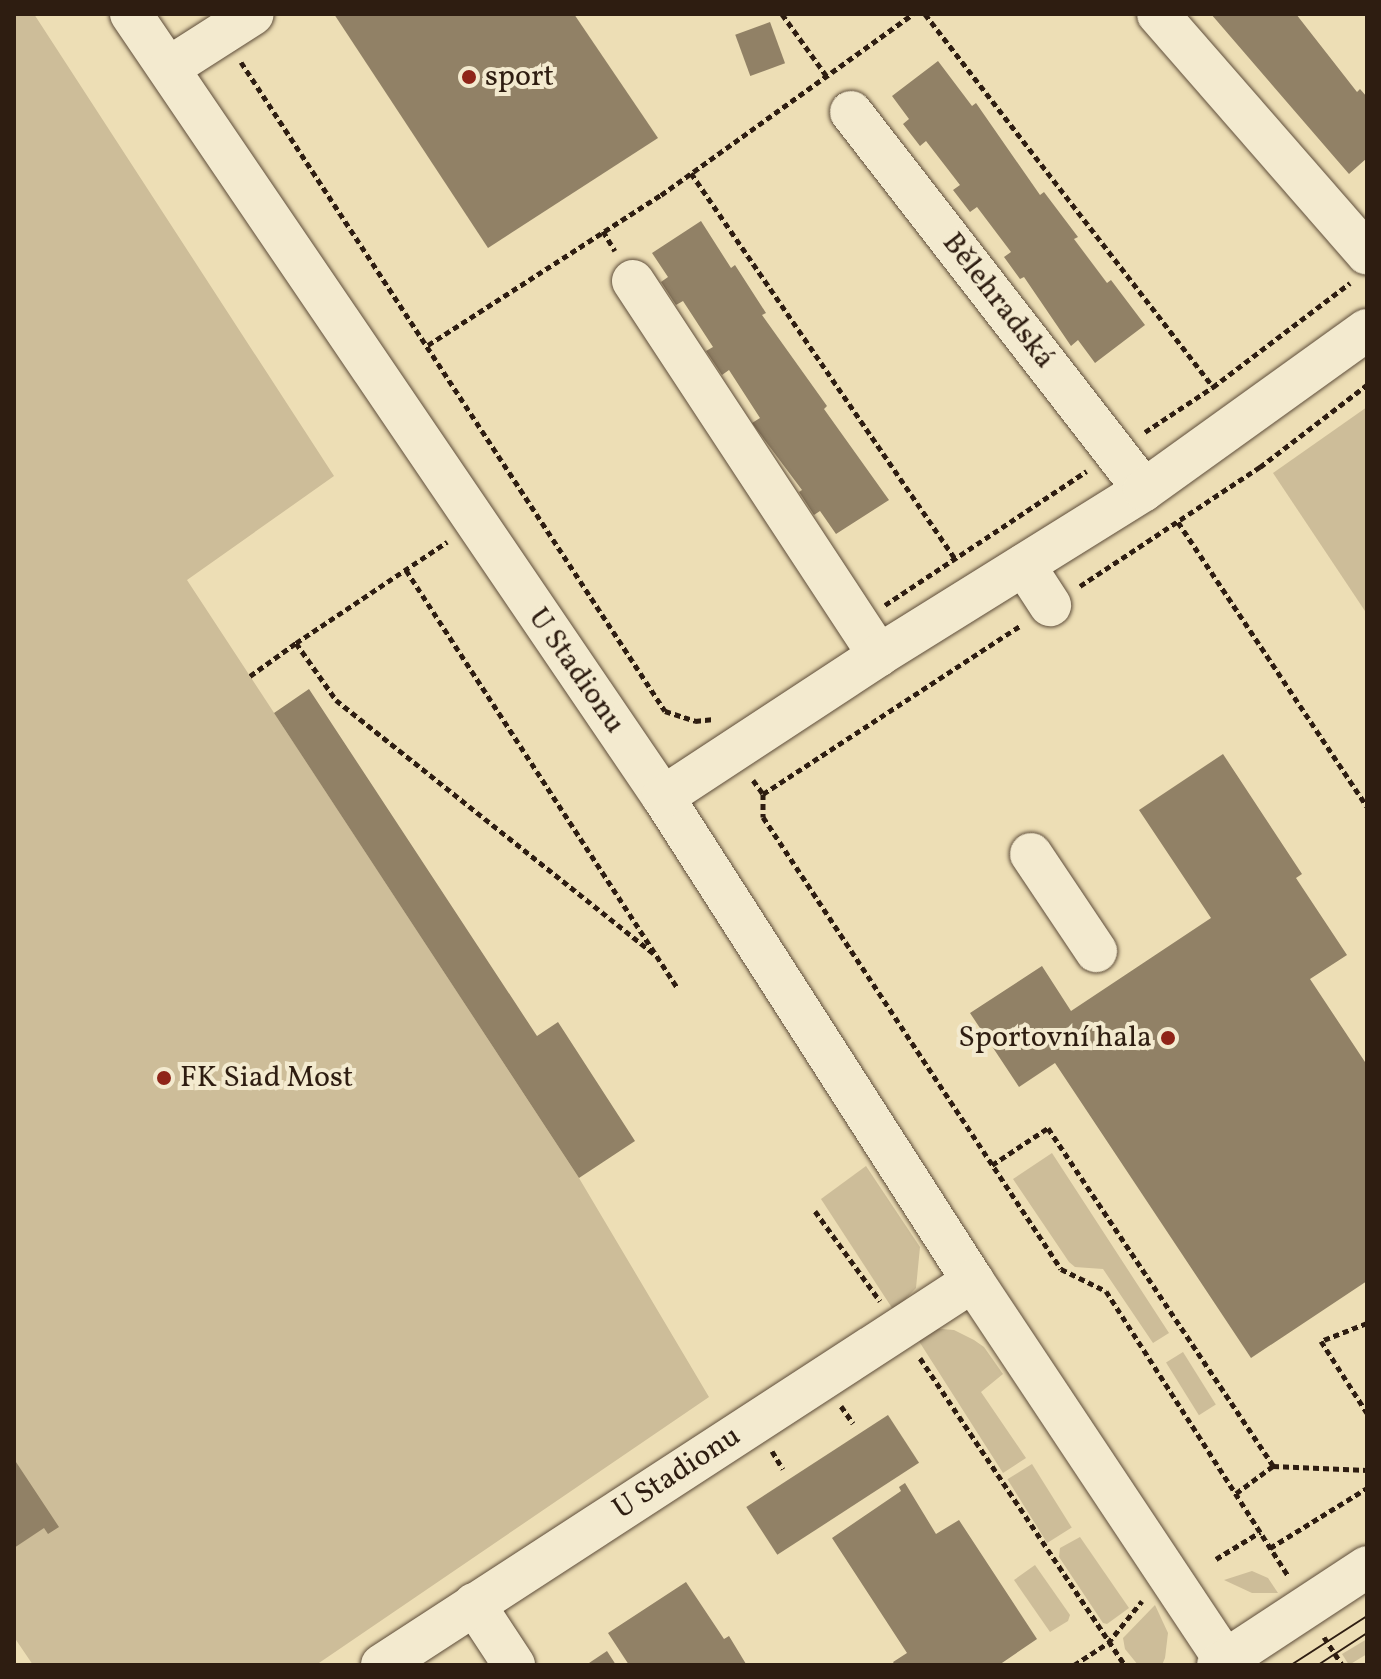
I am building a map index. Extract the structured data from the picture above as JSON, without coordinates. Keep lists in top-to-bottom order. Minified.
{"streets":{"street":["Bělehradská","U Stadionu"]},"places":["sport","Sportovní hala","FK Siad Most"]}
